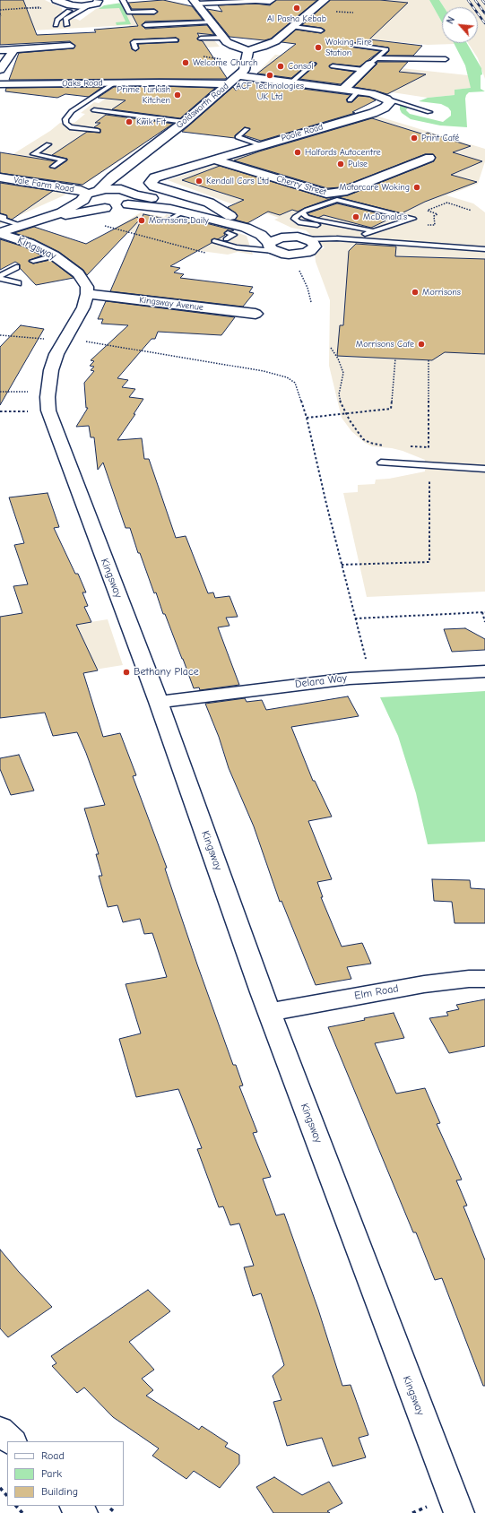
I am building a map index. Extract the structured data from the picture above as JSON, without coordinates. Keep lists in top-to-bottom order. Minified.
{"streets":{"street":["Oaks Road","Goldsworth Road","Poole Road","Vale Farm Road","Cherry Street","Kingsway","Kingsway Avenue","Delara Way","Elm Road"]},"crossings":[["Oaks Road","Goldsworth Road"],["Poole Road","Cherry Street"],["Kingsway","Kingsway Avenue"],["Kingsway","Delara Way"],["Kingsway","Elm Road"]],"places":["Al Pasha Kebab","Woking Fire Station","Welcome Church","Consol","ACF Technologies UK Ltd","Prime Turkish Kitchen","Kwik Fit","Print Café","Halfords Autocentre","Pulse","Kendall Cars Ltd","Motorcare Woking","McDonald's","Morrisons Daily","Morrisons","Morrisons Cafe","Bethany Place"],"legend":["Road","Park","Building"],"north":"top left"}
